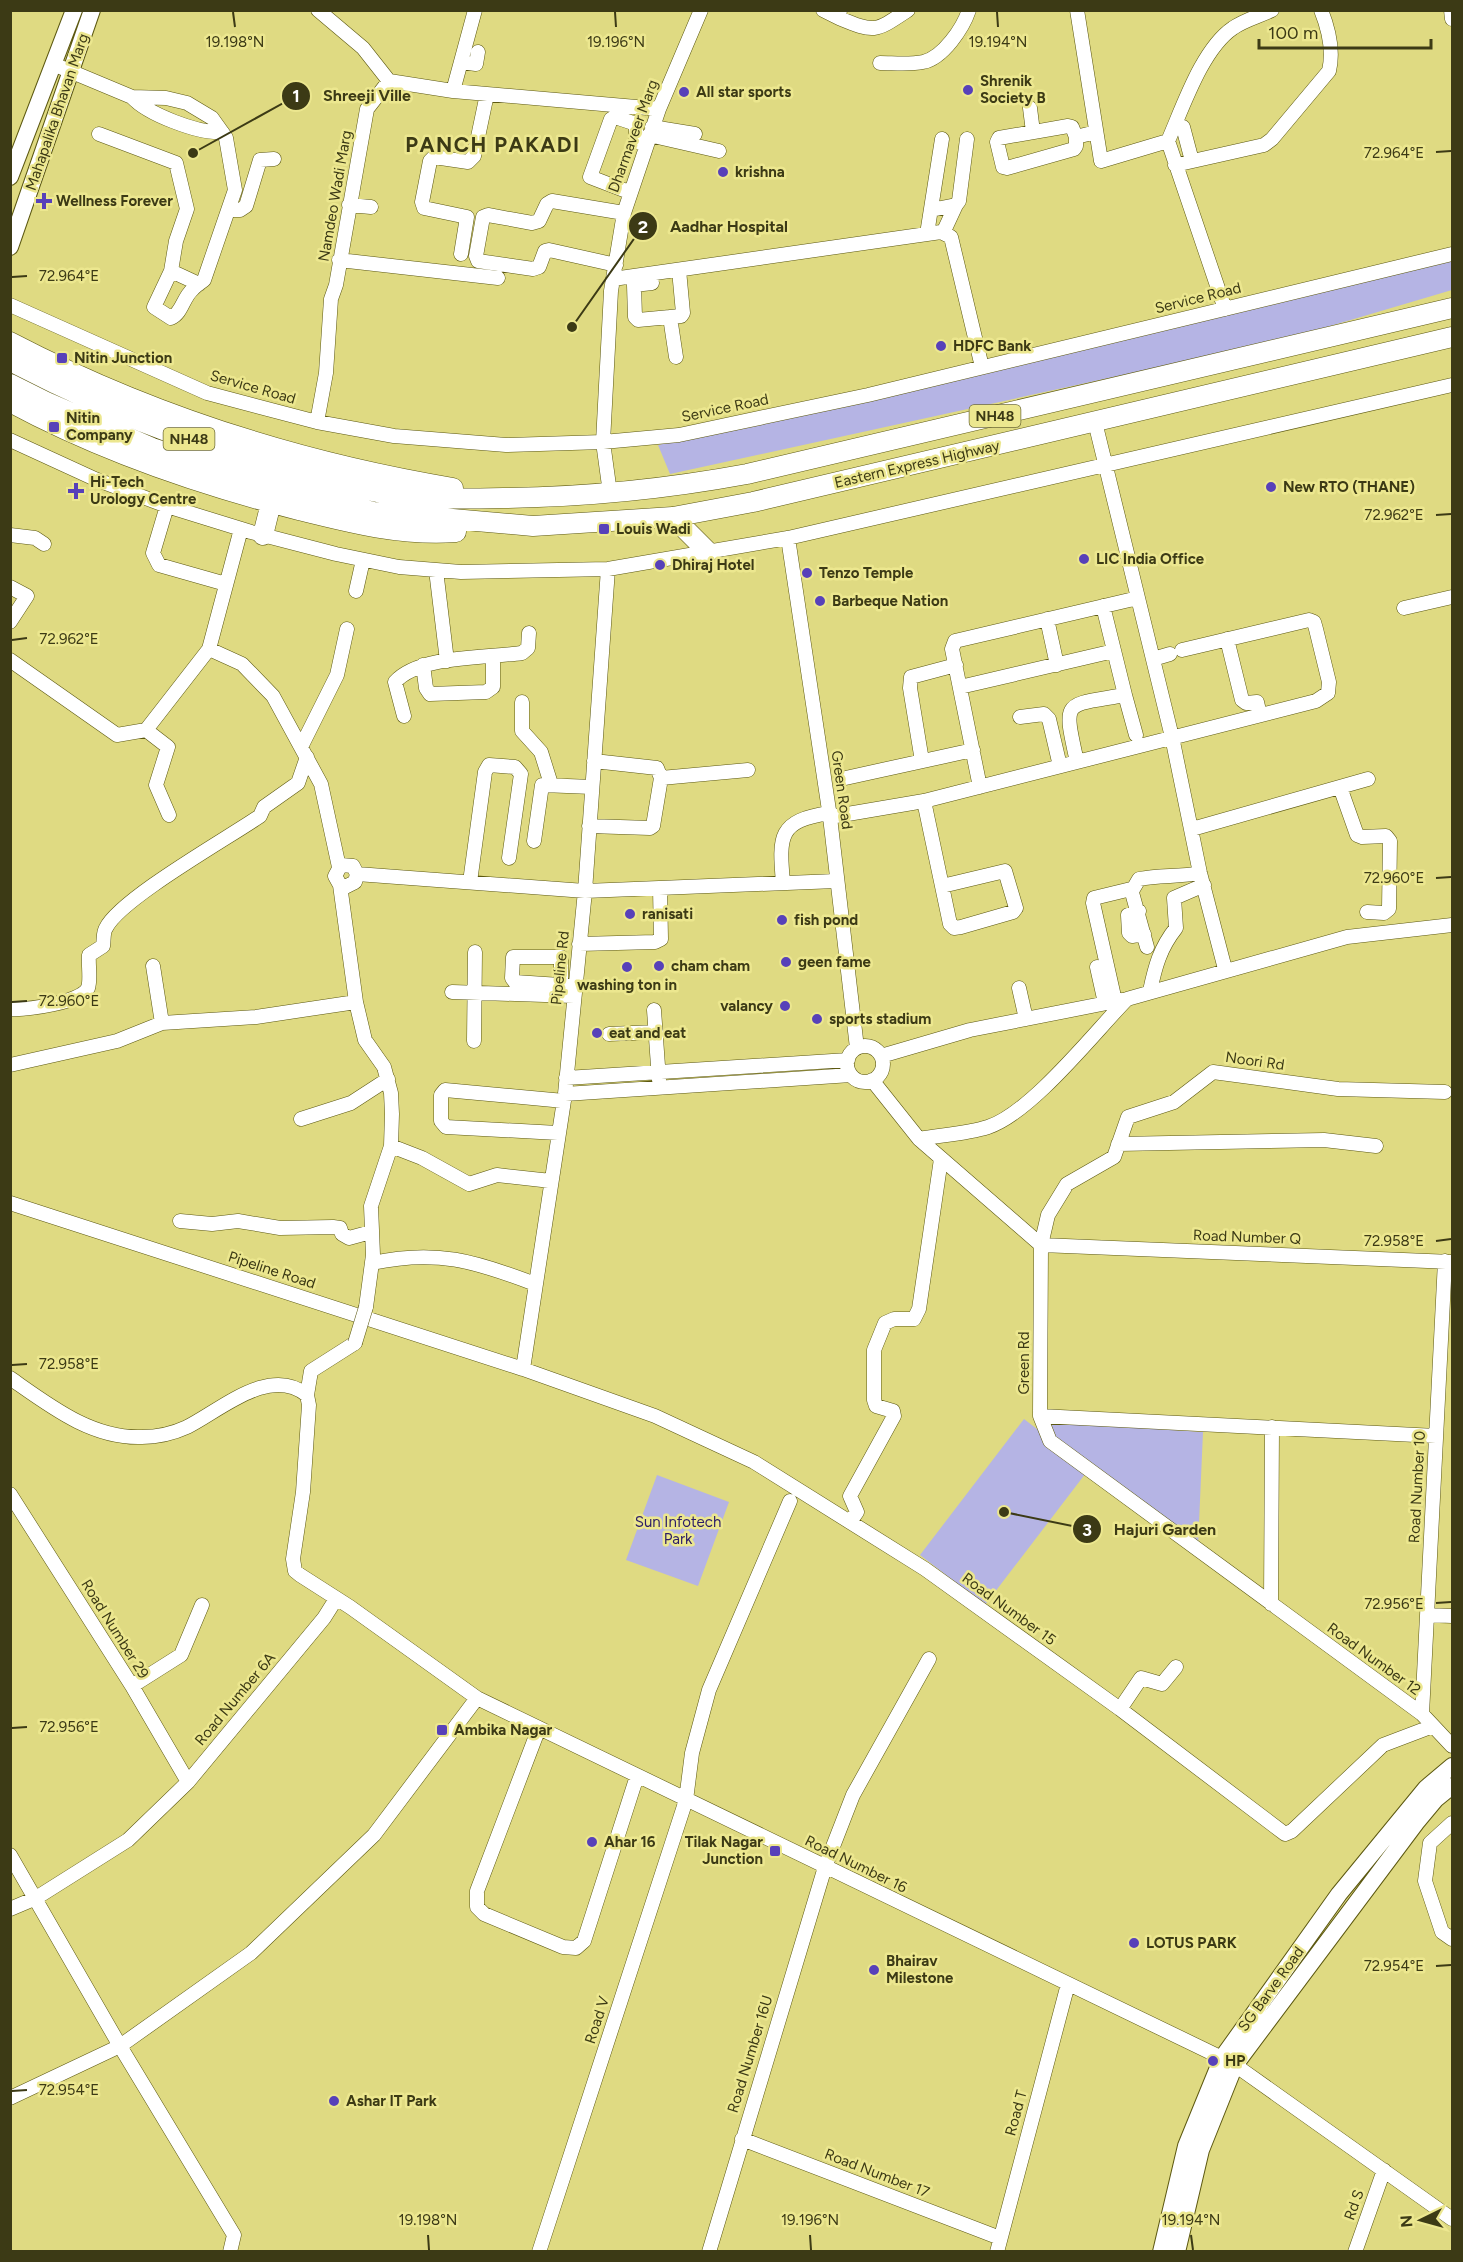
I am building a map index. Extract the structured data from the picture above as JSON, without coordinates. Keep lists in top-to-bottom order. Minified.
{"streets":{"highway":["NH48","Eastern Express Highway"],"main road":["Mahapalika Bhavan Marg","SG Barve Road"],"street":["Dharmaveer Marg","Namdeo Wadi Marg","Service Road","Green Road","Pipeline Rd","Noori Rd","Road Number Q","Pipeline Road","Green Rd","Road Number 10","Road Number 15","Road Number 29","Road Number 12","Road Number 6A","Road Number 16","Road V","Road Number 16U","Road T","Road Number 17","Rd S"]},"crossings":[["Dharmaveer Marg","Service Road"],["Dharmaveer Marg","Eastern Express Highway"],["Namdeo Wadi Marg","Service Road"],["Pipeline Rd","Pipeline Road"],["Pipeline Rd","Road Number 15"],["Noori Rd","Road Number Q"],["Noori Rd","Green Rd"],["Road Number Q","Green Rd"],["Road Number Q","Road Number 10"],["Pipeline Road","Road Number 15"],["Green Rd","Road Number 12"],["Road Number 10","Road Number 12"],["Road Number 15","Road Number 12"],["Road Number 29","Road Number 6A"],["Road Number 16","SG Barve Road"],["Road Number 16","Road V"],["Road Number 16","Road Number 16U"],["Road Number 16","Road T"],["Road Number 16","Rd S"],["Road Number 16U","Road Number 17"],["Road T","Road Number 17"]],"districts":["PANCH PAKADI"],"parks":["Sun Infotech Park"],"places":{"other":["Shrenik Society B","All star sports","Shreeji Ville","krishna","Aadhar Hospital","HDFC Bank","New RTO (THANE)","LIC India Office","Dhiraj Hotel","Tenzo Temple","Barbeque Nation","ranisati","fish pond","geen fame","cham cham","washing ton in","valancy","sports stadium","eat and eat","Hajuri Garden","Ahar 16","LOTUS PARK","Bhairav Milestone","HP","Ashar IT Park"],"health":["Wellness Forever","Hi-Tech Urology Centre"],"transit":["Nitin Junction","Nitin Company","Louis Wadi","Ambika Nagar","Tilak Nagar Junction"]},"scale_bar":"100 m","north":"left","coordinates":["19.198°N","19.196°N","19.194°N","72.964°E","72.962°E","72.960°E","72.958°E","72.956°E","72.954°E"]}
